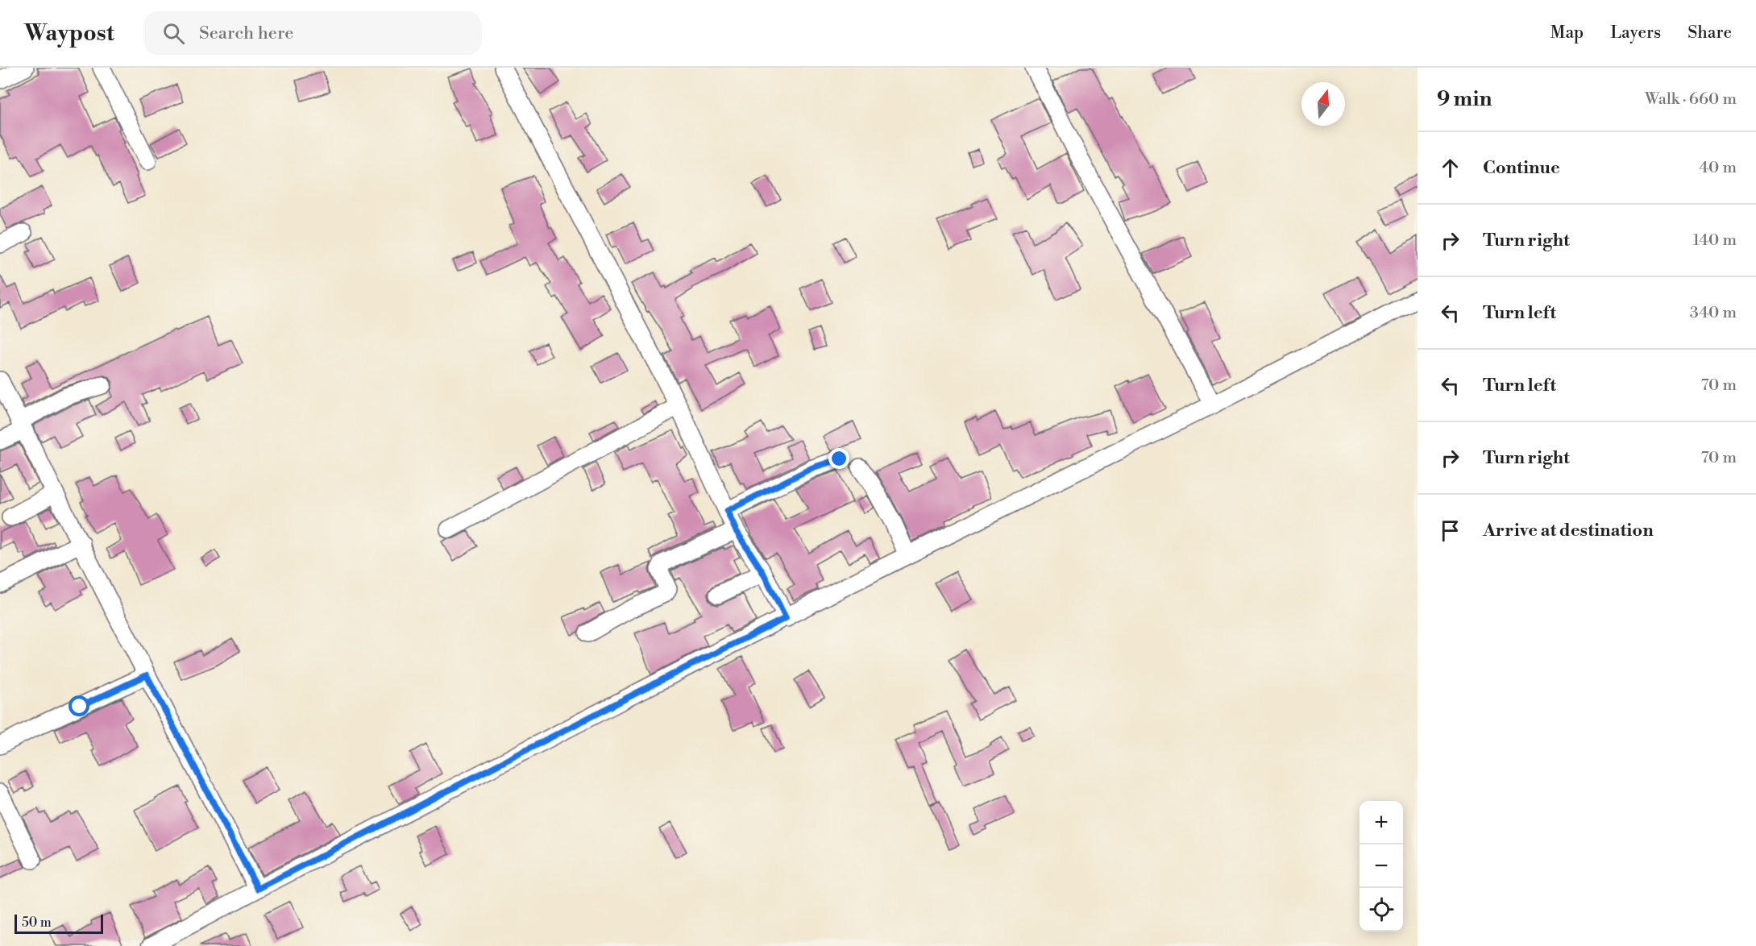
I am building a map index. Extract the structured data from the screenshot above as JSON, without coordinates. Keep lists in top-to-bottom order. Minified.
{"scale_bar":"50 m","north":"top","page":{"header":"Waypost","search":"Search here","nav":["Map","Layers","Share"],"heading":["9 min","Walk · 660 m"],"list":[["Continue","40 m"],["Turn right","140 m"],["Turn left","340 m"],["Turn left","70 m"],["Turn right","70 m"],"Arrive at destination"],"map_buttons":["+","−"],"scale":"50 m"}}
